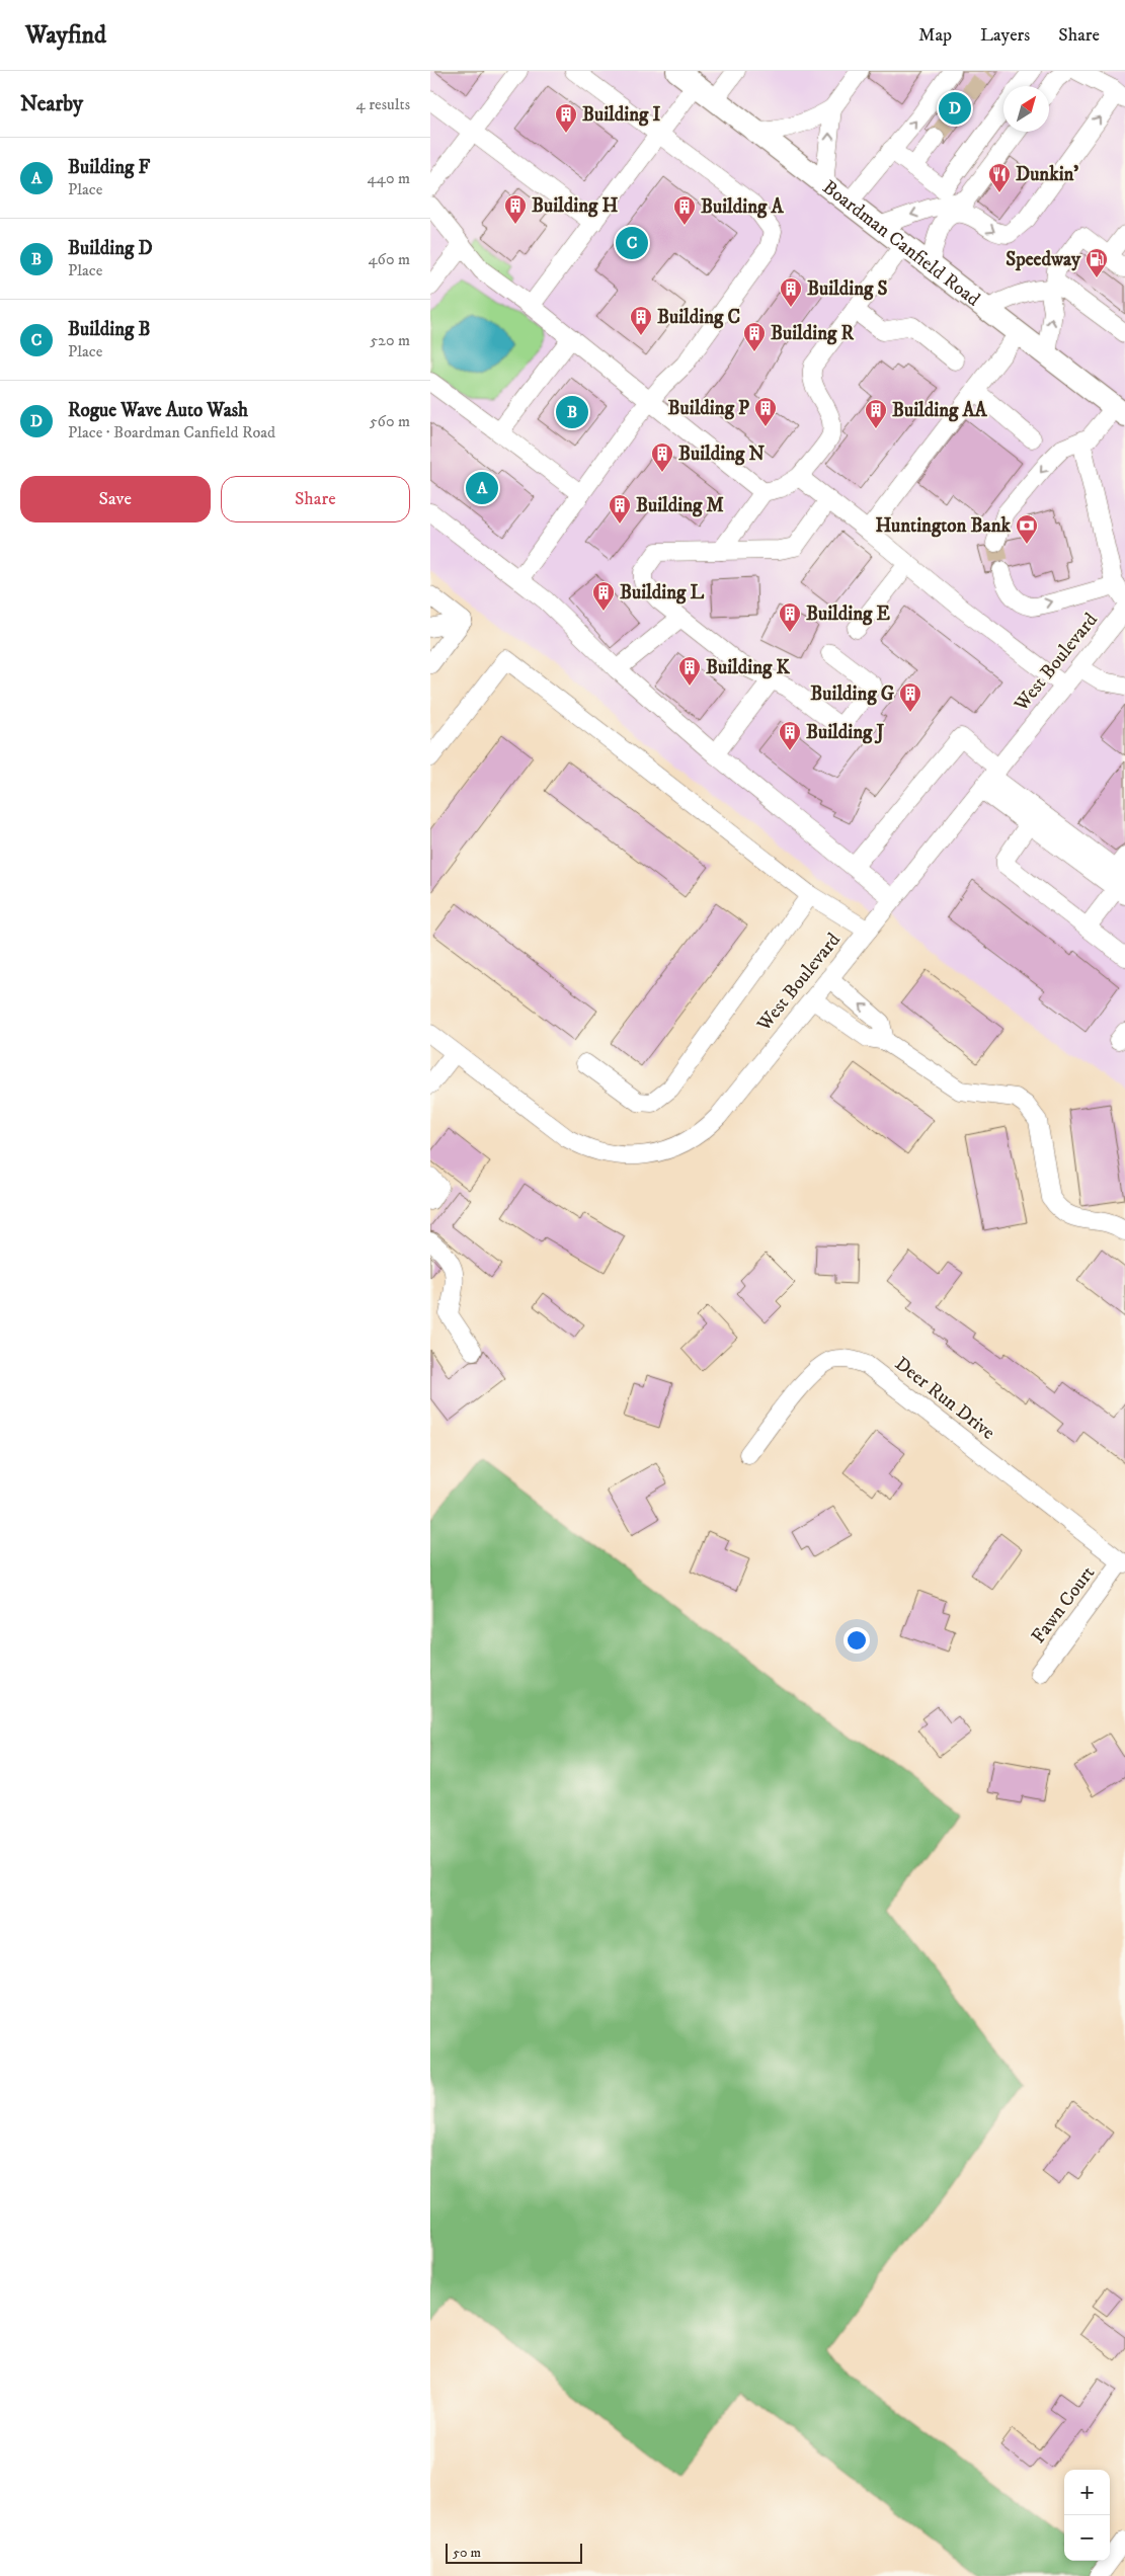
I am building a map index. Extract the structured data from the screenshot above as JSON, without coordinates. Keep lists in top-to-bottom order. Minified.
{"streets":{"main road":["Boardman Canfield Road"],"street":["West Boulevard","Deer Run Drive","Fawn Court"]},"crossings":[["Deer Run Drive","Fawn Court"]],"places":{"building":["Building I","Building H","Building A","Building S","Building C","Building R","Building P","Building AA","Building N","Building M","Building L","Building E","Building K","Building G","Building J"],"restaurant":["Dunkin'"],"fuel station":["Speedway"],"bank":["Huntington Bank"]},"scale_bar":"50 m","north":"top right","page":{"header":"Wayfind","nav":["Map","Layers","Share"],"heading":["Nearby","4 results"],"pins":["D","C","B","A"],"list":[{"mark":"A","name":"Building F","note":"Place","value":"440 m"},{"mark":"B","name":"Building D","note":"Place","value":"460 m"},{"mark":"C","name":"Building B","note":"Place","value":"520 m"},{"mark":"D","name":"Rogue Wave Auto Wash","note":"Place · Boardman Canfield Road","value":"560 m"}],"buttons":["Save","Share"],"map_buttons":["+","−"],"scale":"50 m"}}
